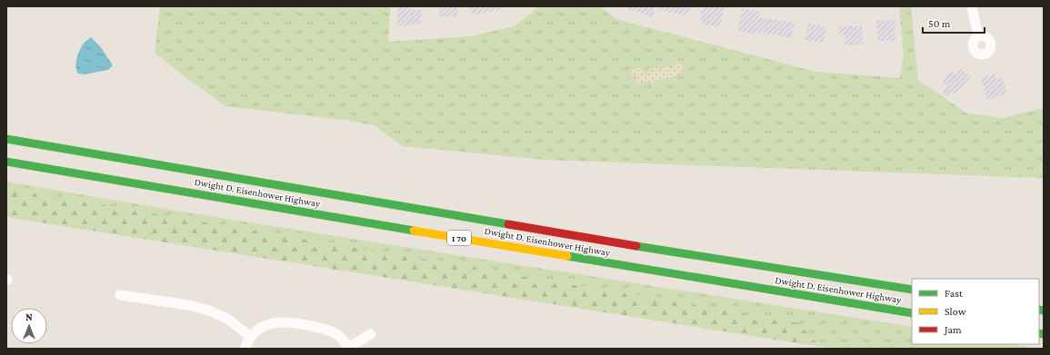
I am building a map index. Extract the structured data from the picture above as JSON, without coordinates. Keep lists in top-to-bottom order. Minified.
{"streets":{"highway":["Dwight D. Eisenhower Highway","I 70"]},"legend":["Fast","Slow","Jam"],"scale_bar":"50 m","north":"top"}
